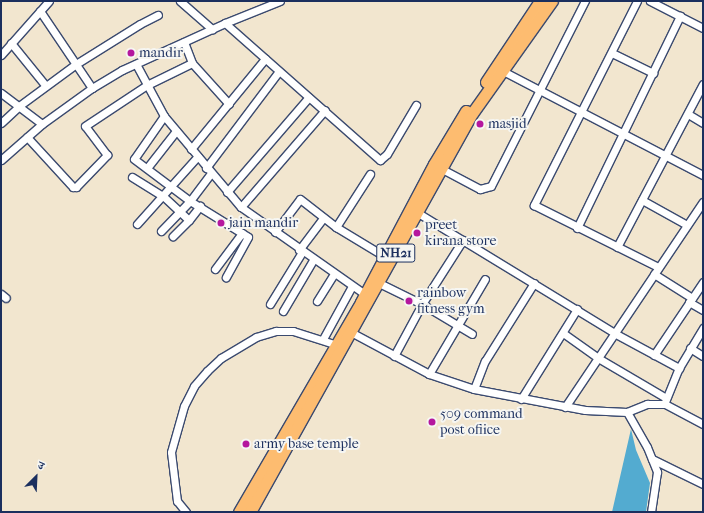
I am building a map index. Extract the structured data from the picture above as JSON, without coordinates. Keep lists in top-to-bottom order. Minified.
{"streets":{"highway":["NH21"]},"places":["mandir","masjid","jain mandir","preet kirana store","rainbow fitness gym","509 command post ofiice","army base temple"],"north":"top right"}
